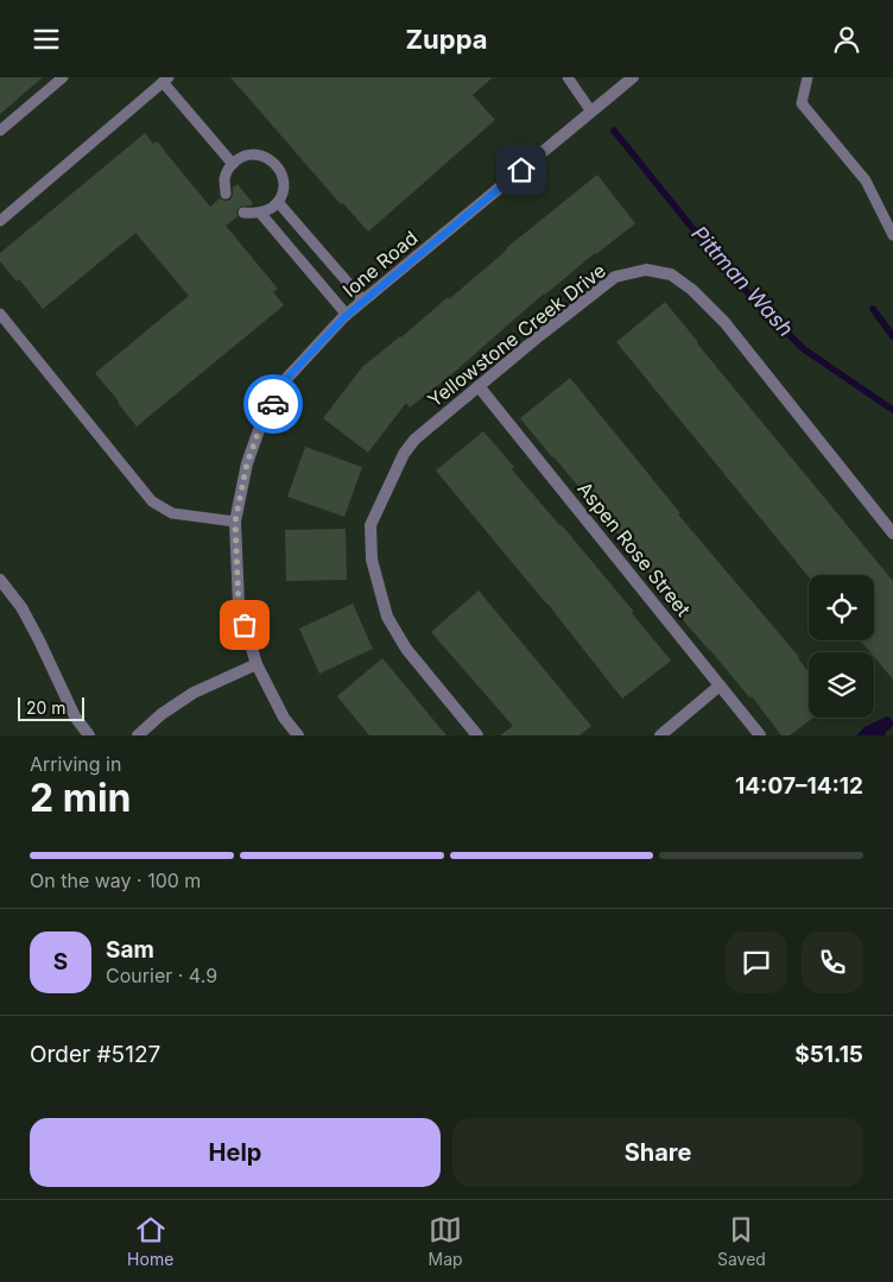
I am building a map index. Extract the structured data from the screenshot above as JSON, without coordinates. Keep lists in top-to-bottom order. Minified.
{"streets":{"street":["Ione Road","Yellowstone Creek Drive","Aspen Rose Street"]},"crossings":[["Yellowstone Creek Drive","Aspen Rose Street"]],"water":["Pittman Wash"],"scale_bar":"20 m","page":{"header":"Zuppa","scale":"20 m","heading":["2 min","Arriving in","14:07–14:12"],"panel":["Sam","Courier · 4.9","Order #5127","$51.15"],"bar":"On the way · 100 m","round":"S","buttons":["Help","Share"],"tabs":["Home","Map","Saved"]}}
